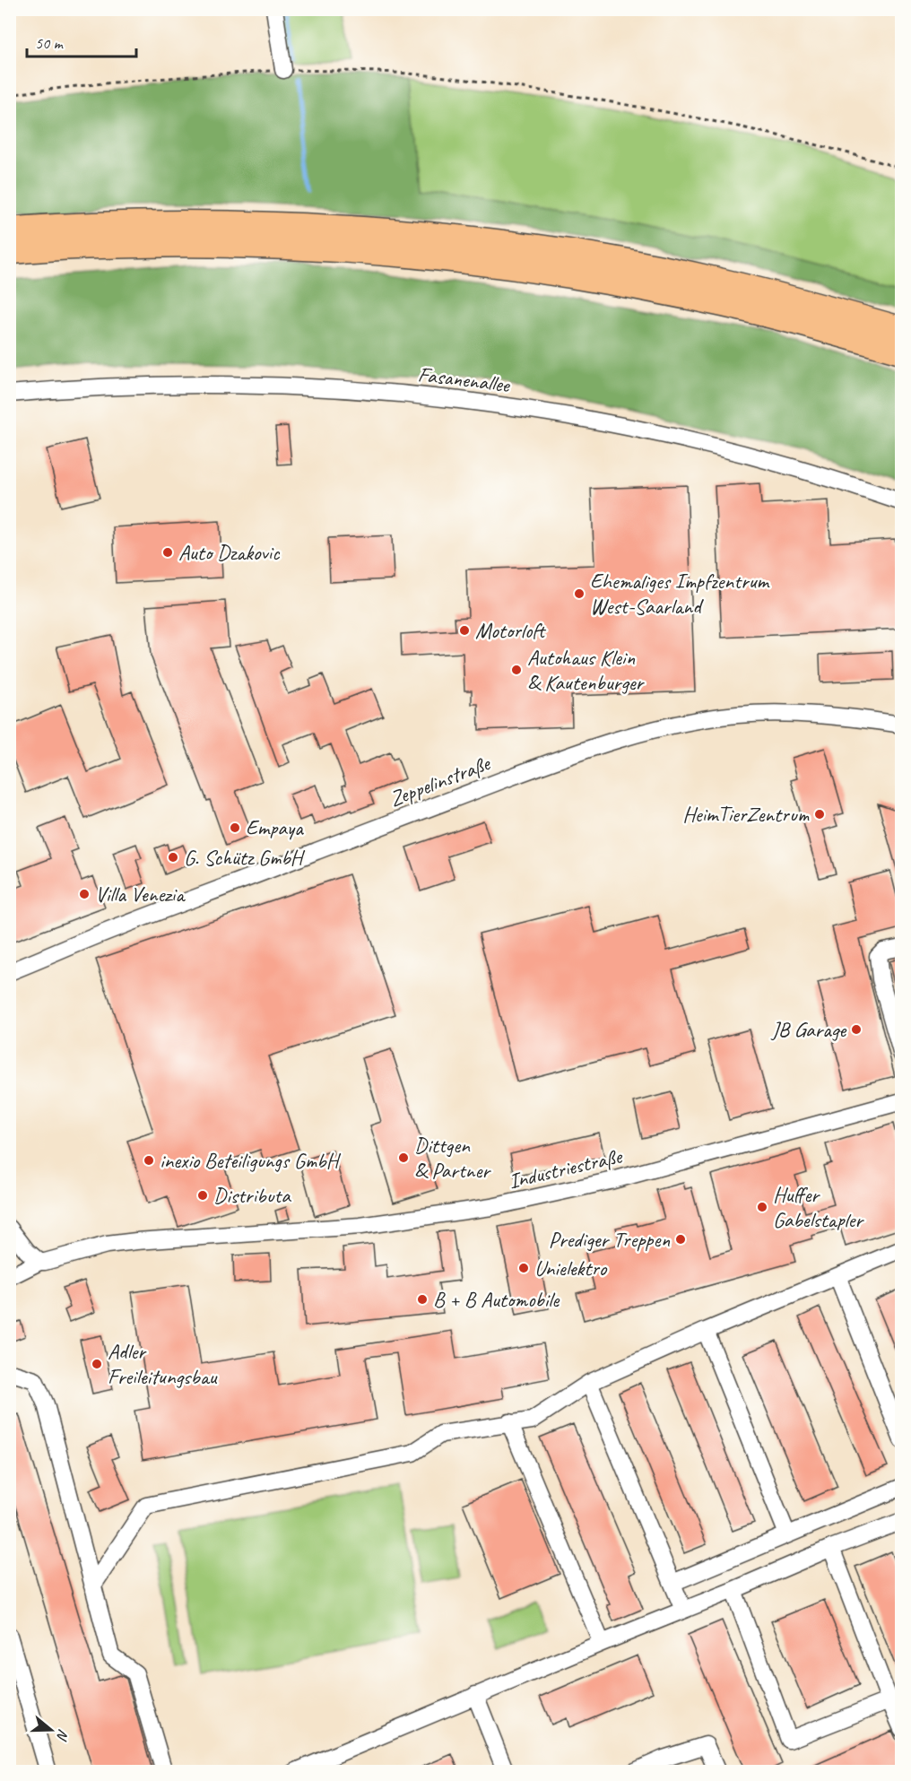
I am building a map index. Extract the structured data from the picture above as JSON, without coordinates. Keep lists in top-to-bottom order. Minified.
{"streets":{"street":["Fasanenallee","Zeppelinstraße","Industriestraße"]},"places":["Auto Dzakovic","Ehemaliges Impfzentrum West-Saarland","Motorloft","Autohaus Klein & Kautenburger","HeimTierZentrum","Empaya","G. Schütz GmbH","Villa Venezia","JB Garage","Dittgen & Partner","inexio Beteiligungs GmbH","Distributa","Huffer Gabelstapler","Prediger Treppen","Unielektro","B + B Automobile","Adler Freileitungsbau"],"scale_bar":"50 m","north":"right"}
